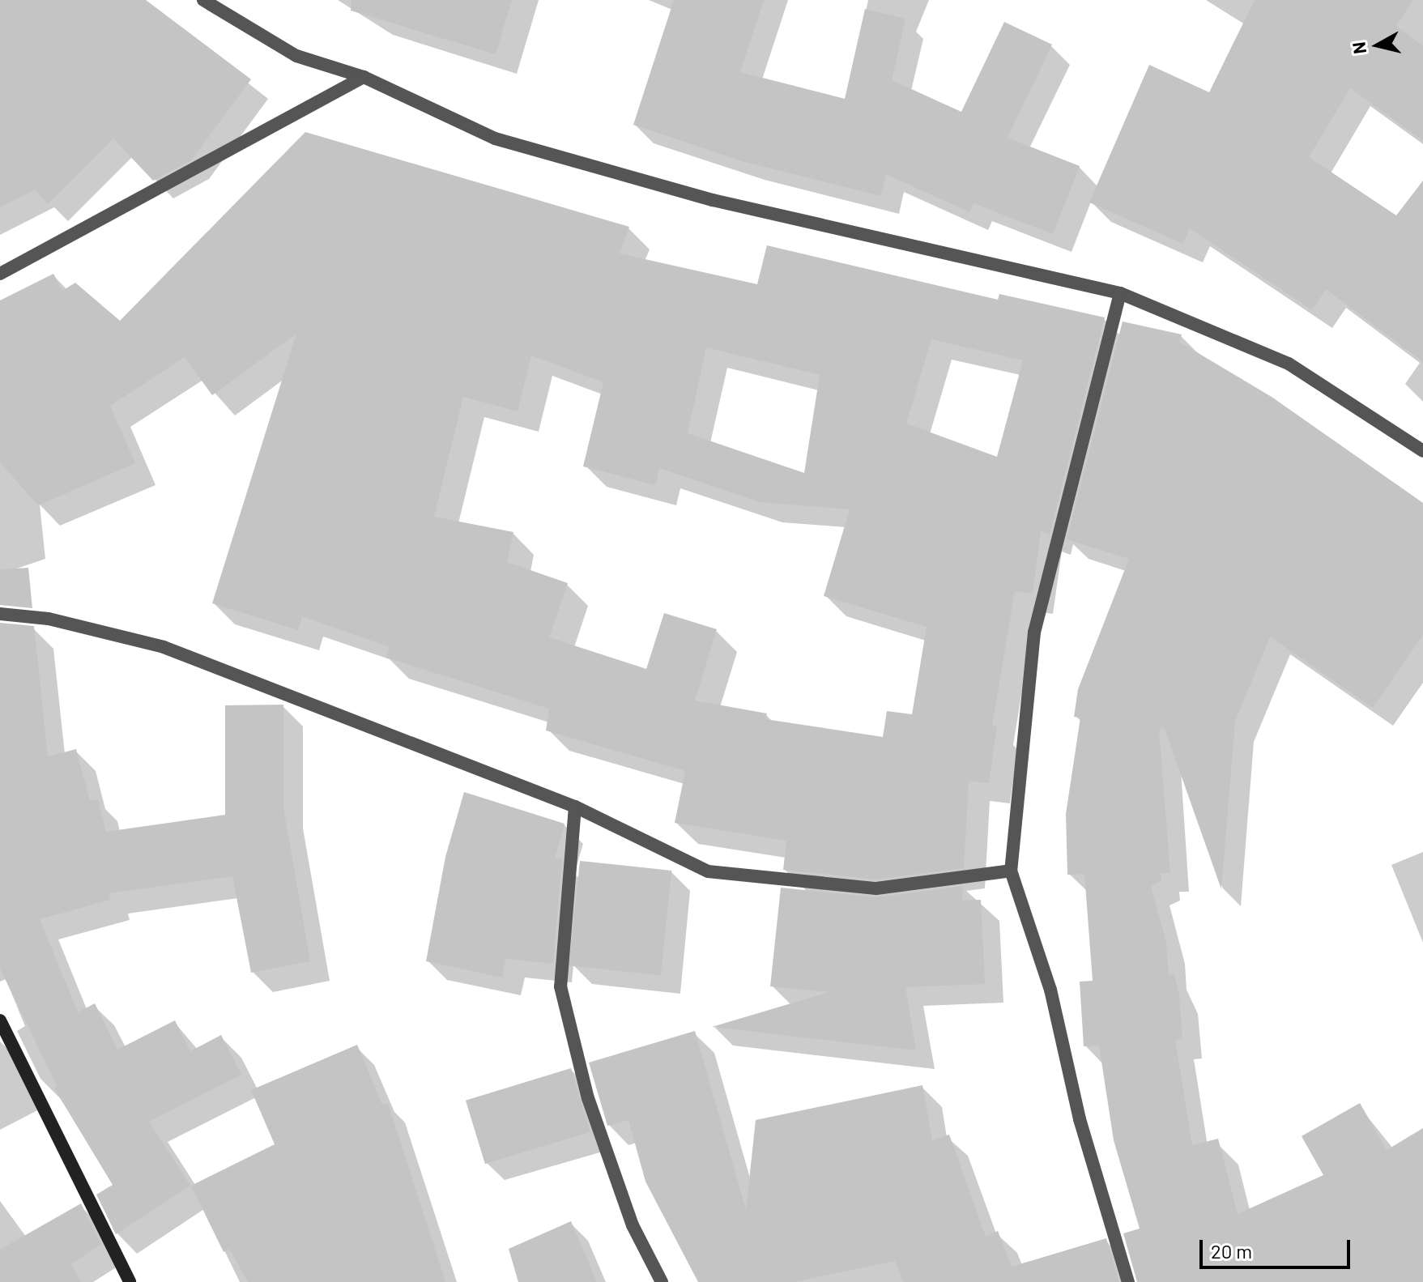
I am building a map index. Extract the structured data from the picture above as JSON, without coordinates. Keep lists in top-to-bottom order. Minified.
{"scale_bar":"20 m","north":"left"}
